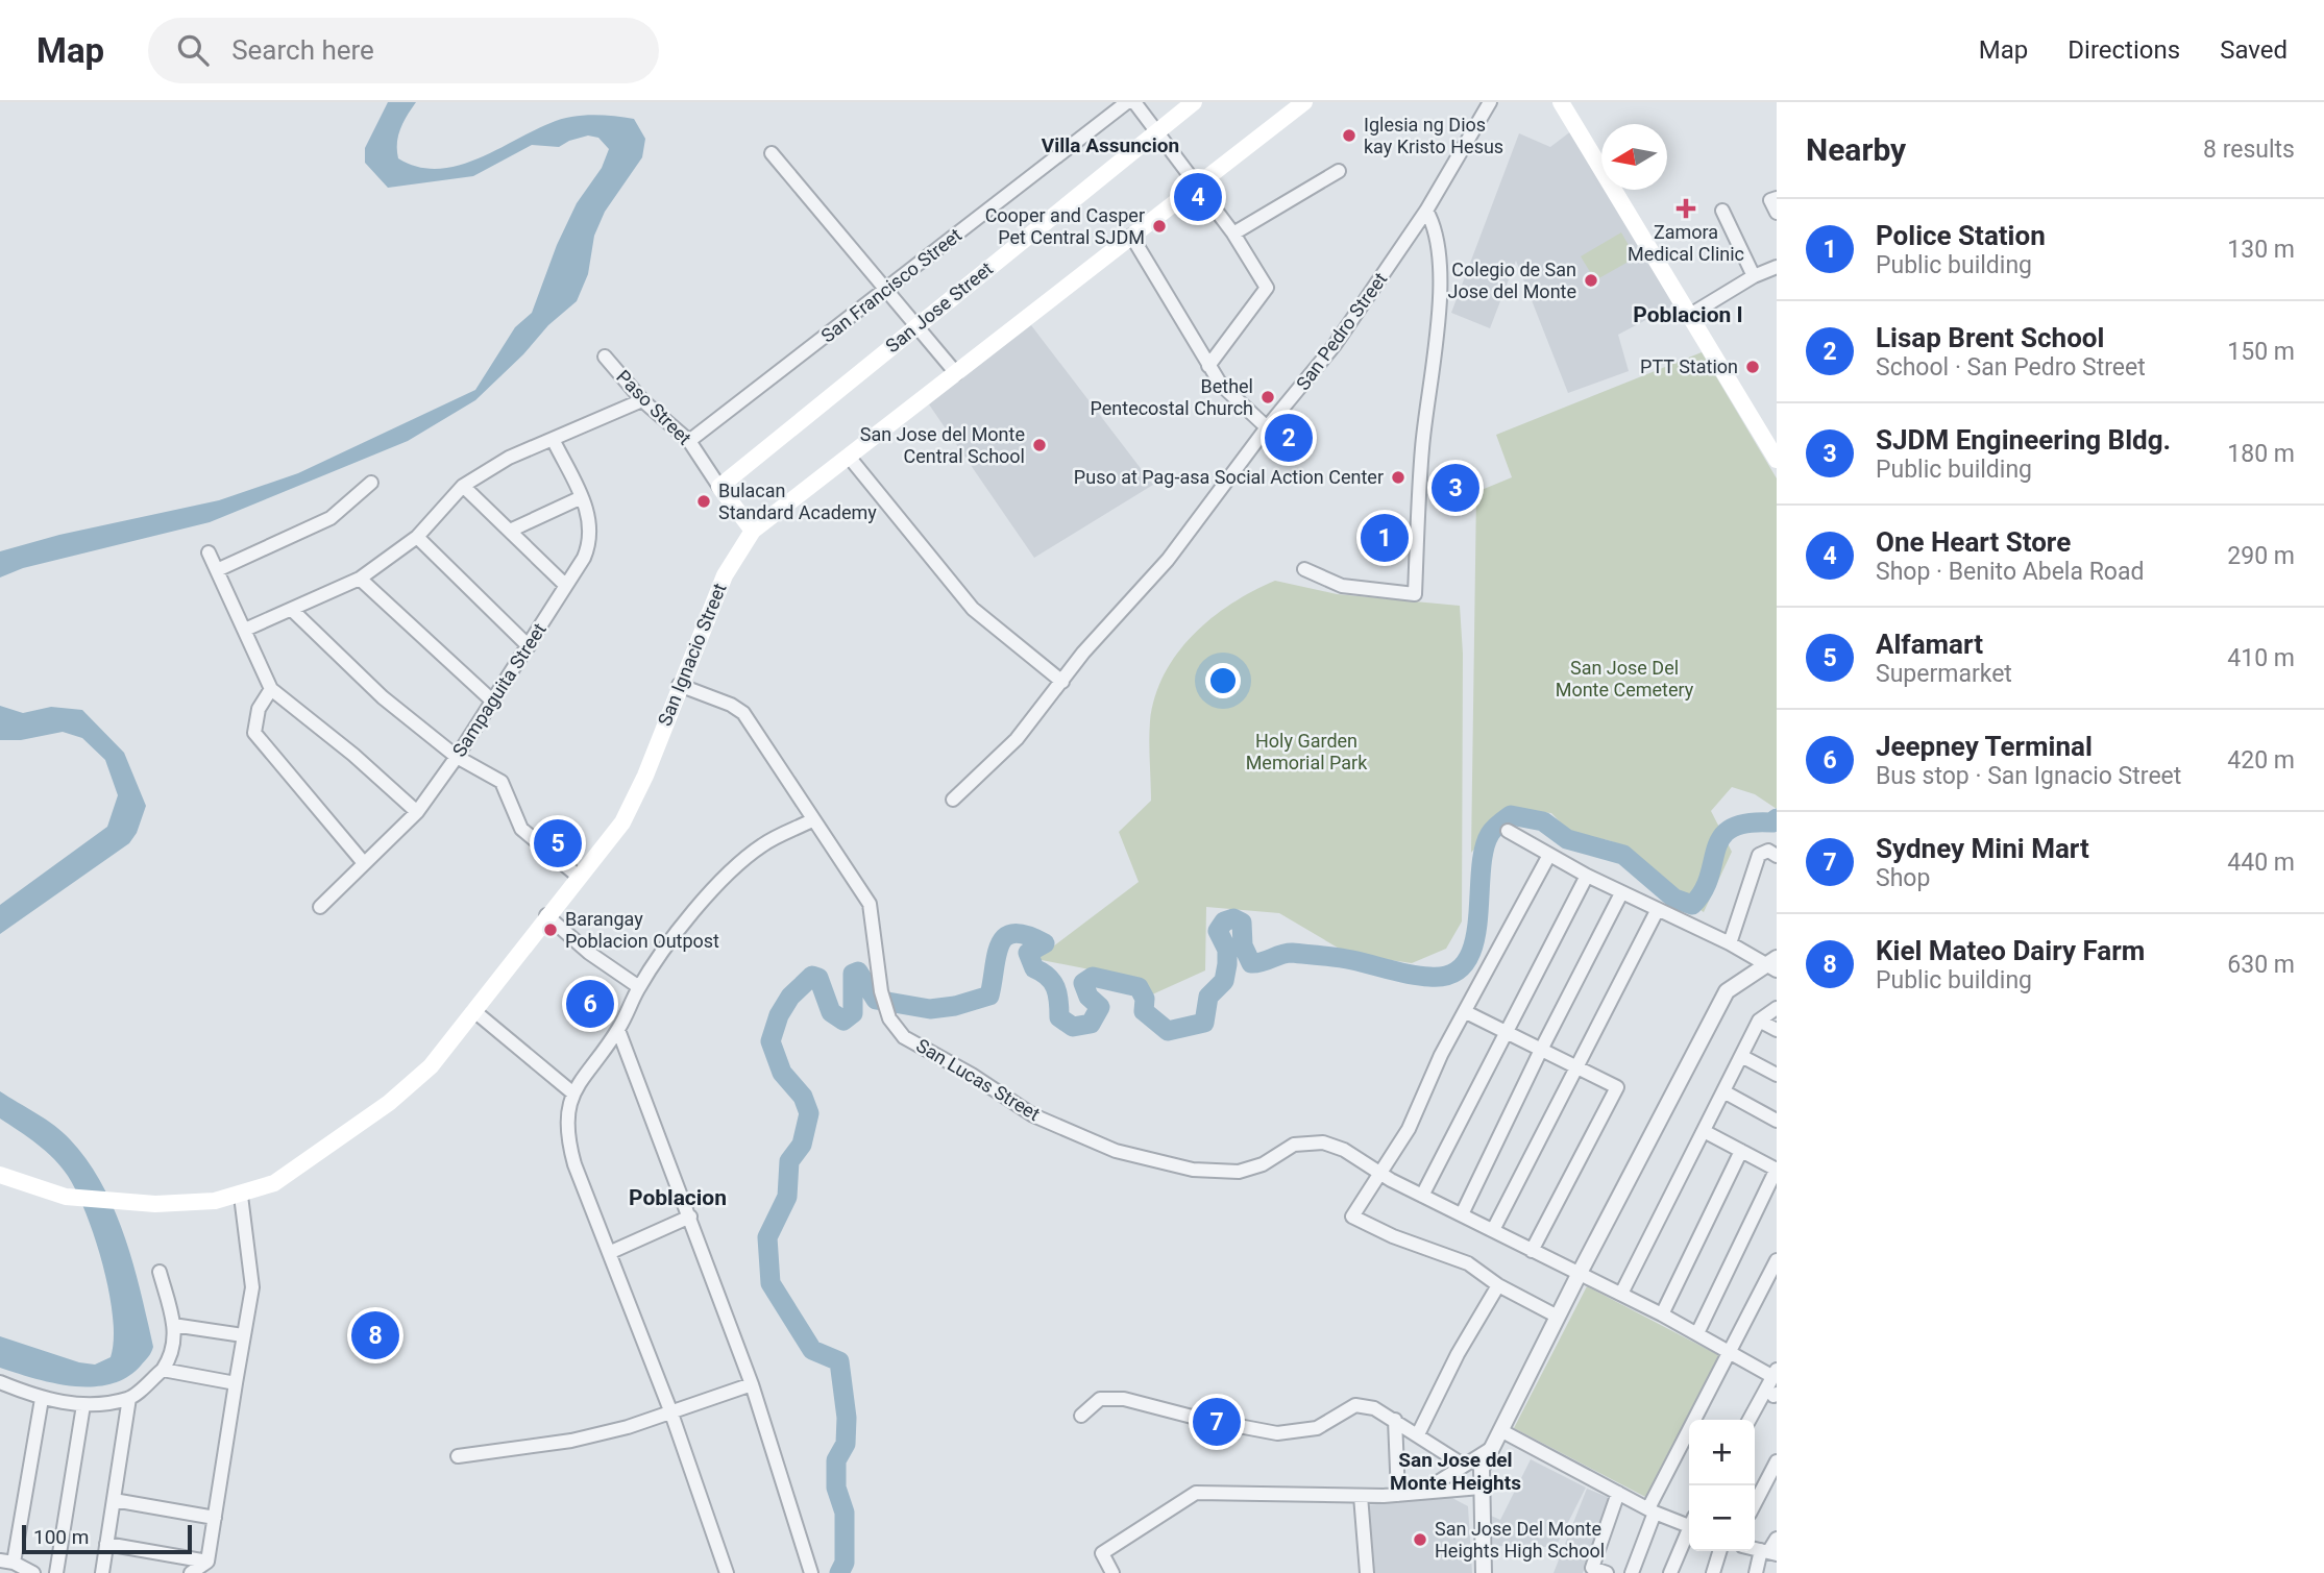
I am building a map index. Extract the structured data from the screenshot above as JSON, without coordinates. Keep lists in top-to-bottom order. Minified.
{"streets":{"main road":["San Jose Street","Paso Street","San Ignacio Street"],"street":["San Francisco Street","San Pedro Street","Sampaguita Street","San Lucas Street"]},"crossings":[["San Francisco Street","Paso Street"],["San Jose Street","Paso Street"],["Paso Street","San Ignacio Street"],["San Ignacio Street","San Lucas Street"]],"districts":["Villa Assuncion","Poblacion I","Poblacion","San Jose del Monte Heights"],"parks":["San Jose Del Monte Cemetery","Holy Garden Memorial Park"],"places":{"other":["Iglesia ng Dios kay Kristo Hesus","Cooper and Casper Pet Central SJDM","Colegio de San Jose del Monte","PTT Station","Bethel Pentecostal Church","San Jose del Monte Central School","Puso at Pag-asa Social Action Center","Bulacan Standard Academy","Barangay Poblacion Outpost","San Jose Del Monte Heights High School"],"health":["Zamora Medical Clinic"]},"scale_bar":"100 m","north":"left","page":{"header":"Map","search":"Search here","nav":["Map","Directions","Saved"],"heading":["Nearby","8 results"],"pins":["4","2","3","1","5","6","8","7"],"list":[{"mark":"1","name":"Police Station","note":"Public building","value":"130 m"},{"mark":"2","name":"Lisap Brent School","note":"School · San Pedro Street","value":"150 m"},{"mark":"3","name":"SJDM Engineering Bldg.","note":"Public building","value":"180 m"},{"mark":"4","name":"One Heart Store","note":"Shop · Benito Abela Road","value":"290 m"},{"mark":"5","name":"Alfamart","note":"Supermarket","value":"410 m"},{"mark":"6","name":"Jeepney Terminal","note":"Bus stop · San Ignacio Street","value":"420 m"},{"mark":"7","name":"Sydney Mini Mart","note":"Shop","value":"440 m"},{"mark":"8","name":"Kiel Mateo Dairy Farm","note":"Public building","value":"630 m"}],"map_buttons":["+","−"],"scale":"100 m"}}
